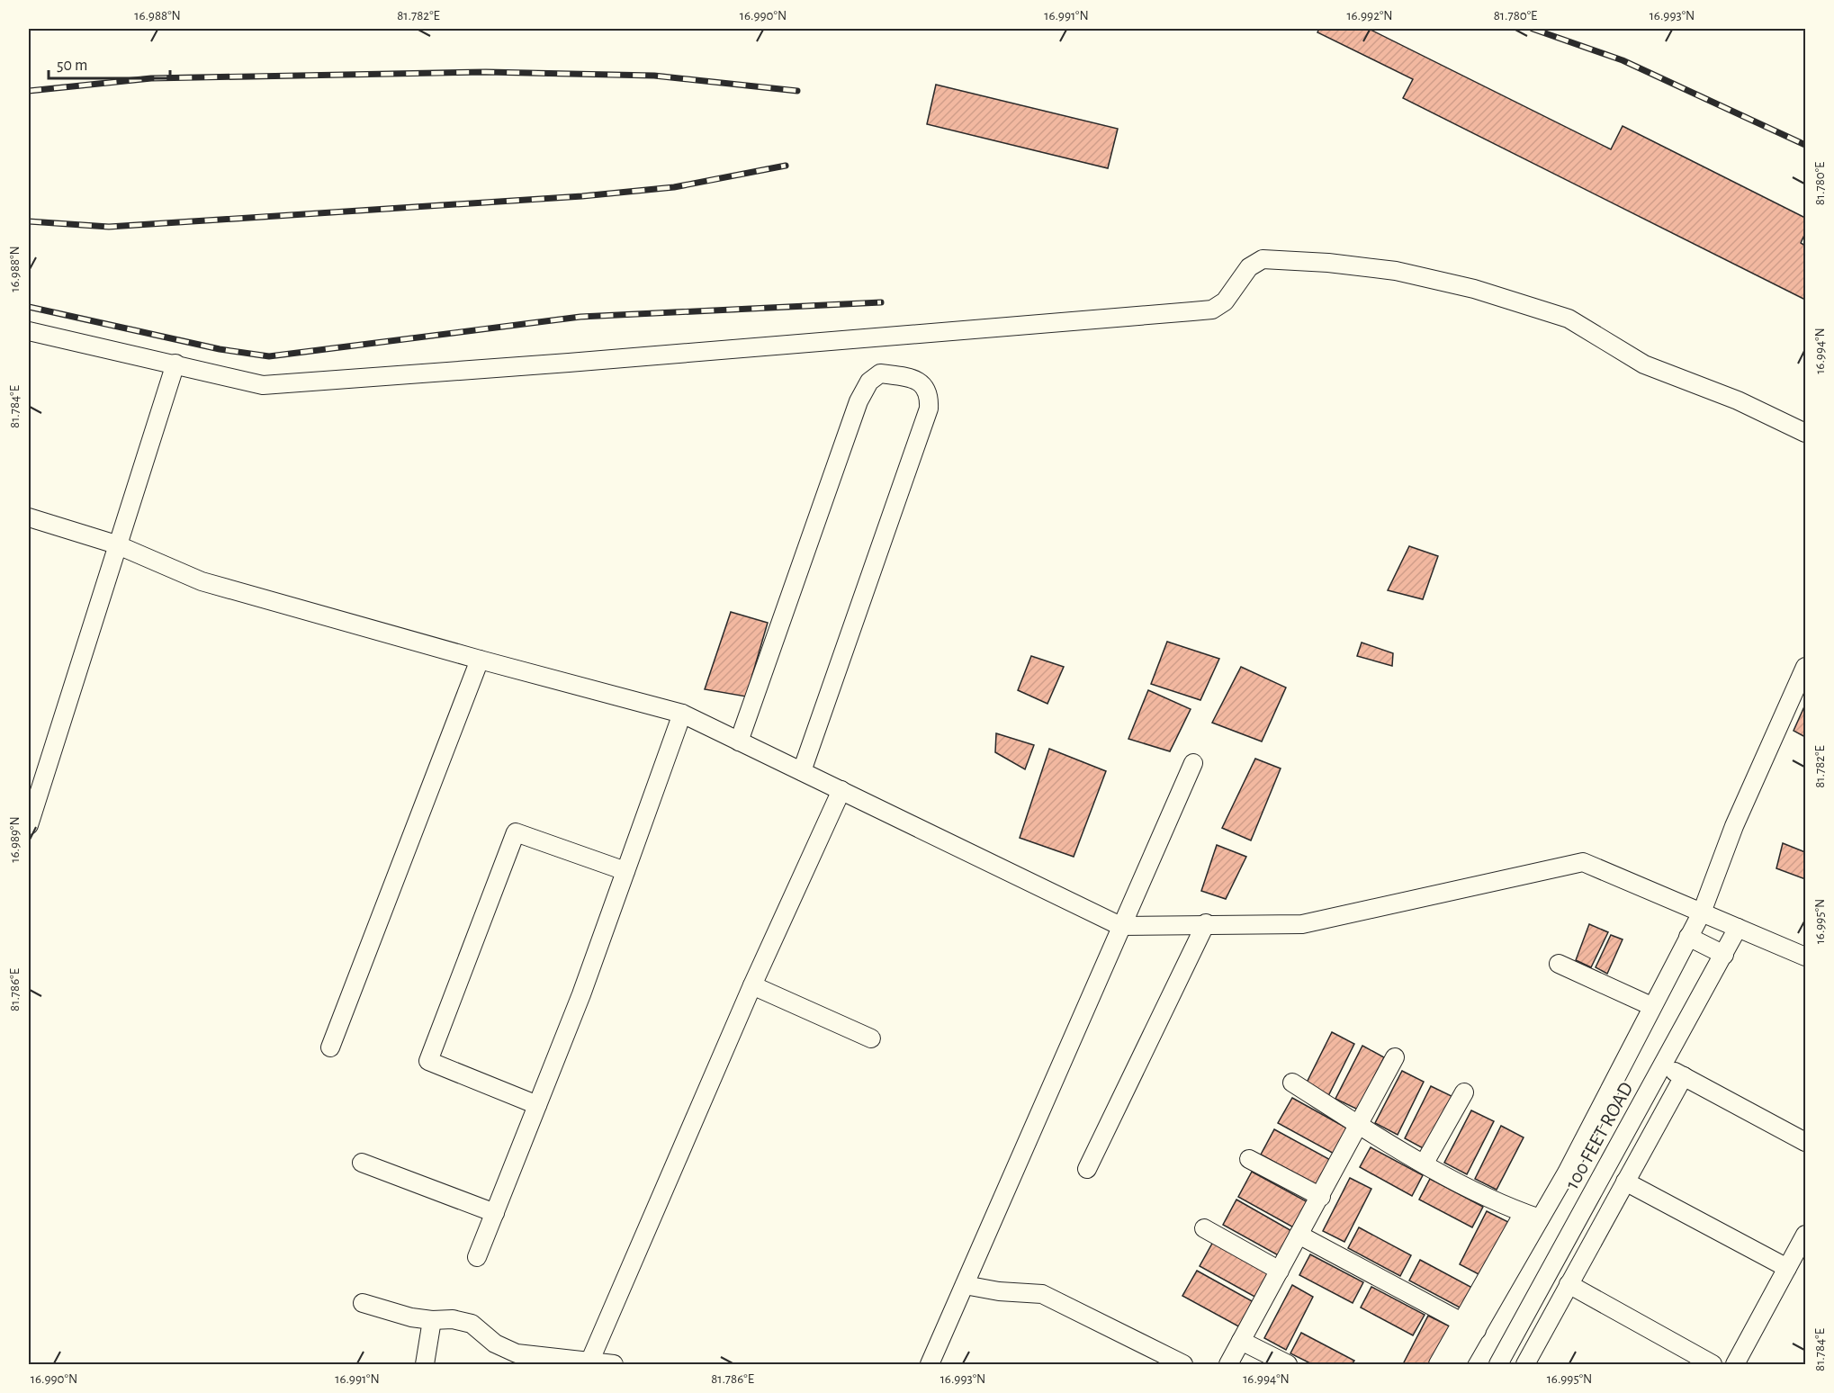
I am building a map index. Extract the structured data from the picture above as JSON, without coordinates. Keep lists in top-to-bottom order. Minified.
{"streets":{"street":["100 FEET ROAD"]},"scale_bar":"50 m","coordinates":["16.988°N","81.782°E","16.990°N","16.991°N","16.992°N","81.780°E","16.993°N","16.994°N","81.784°E","16.989°N","16.995°N","81.786°E"]}
